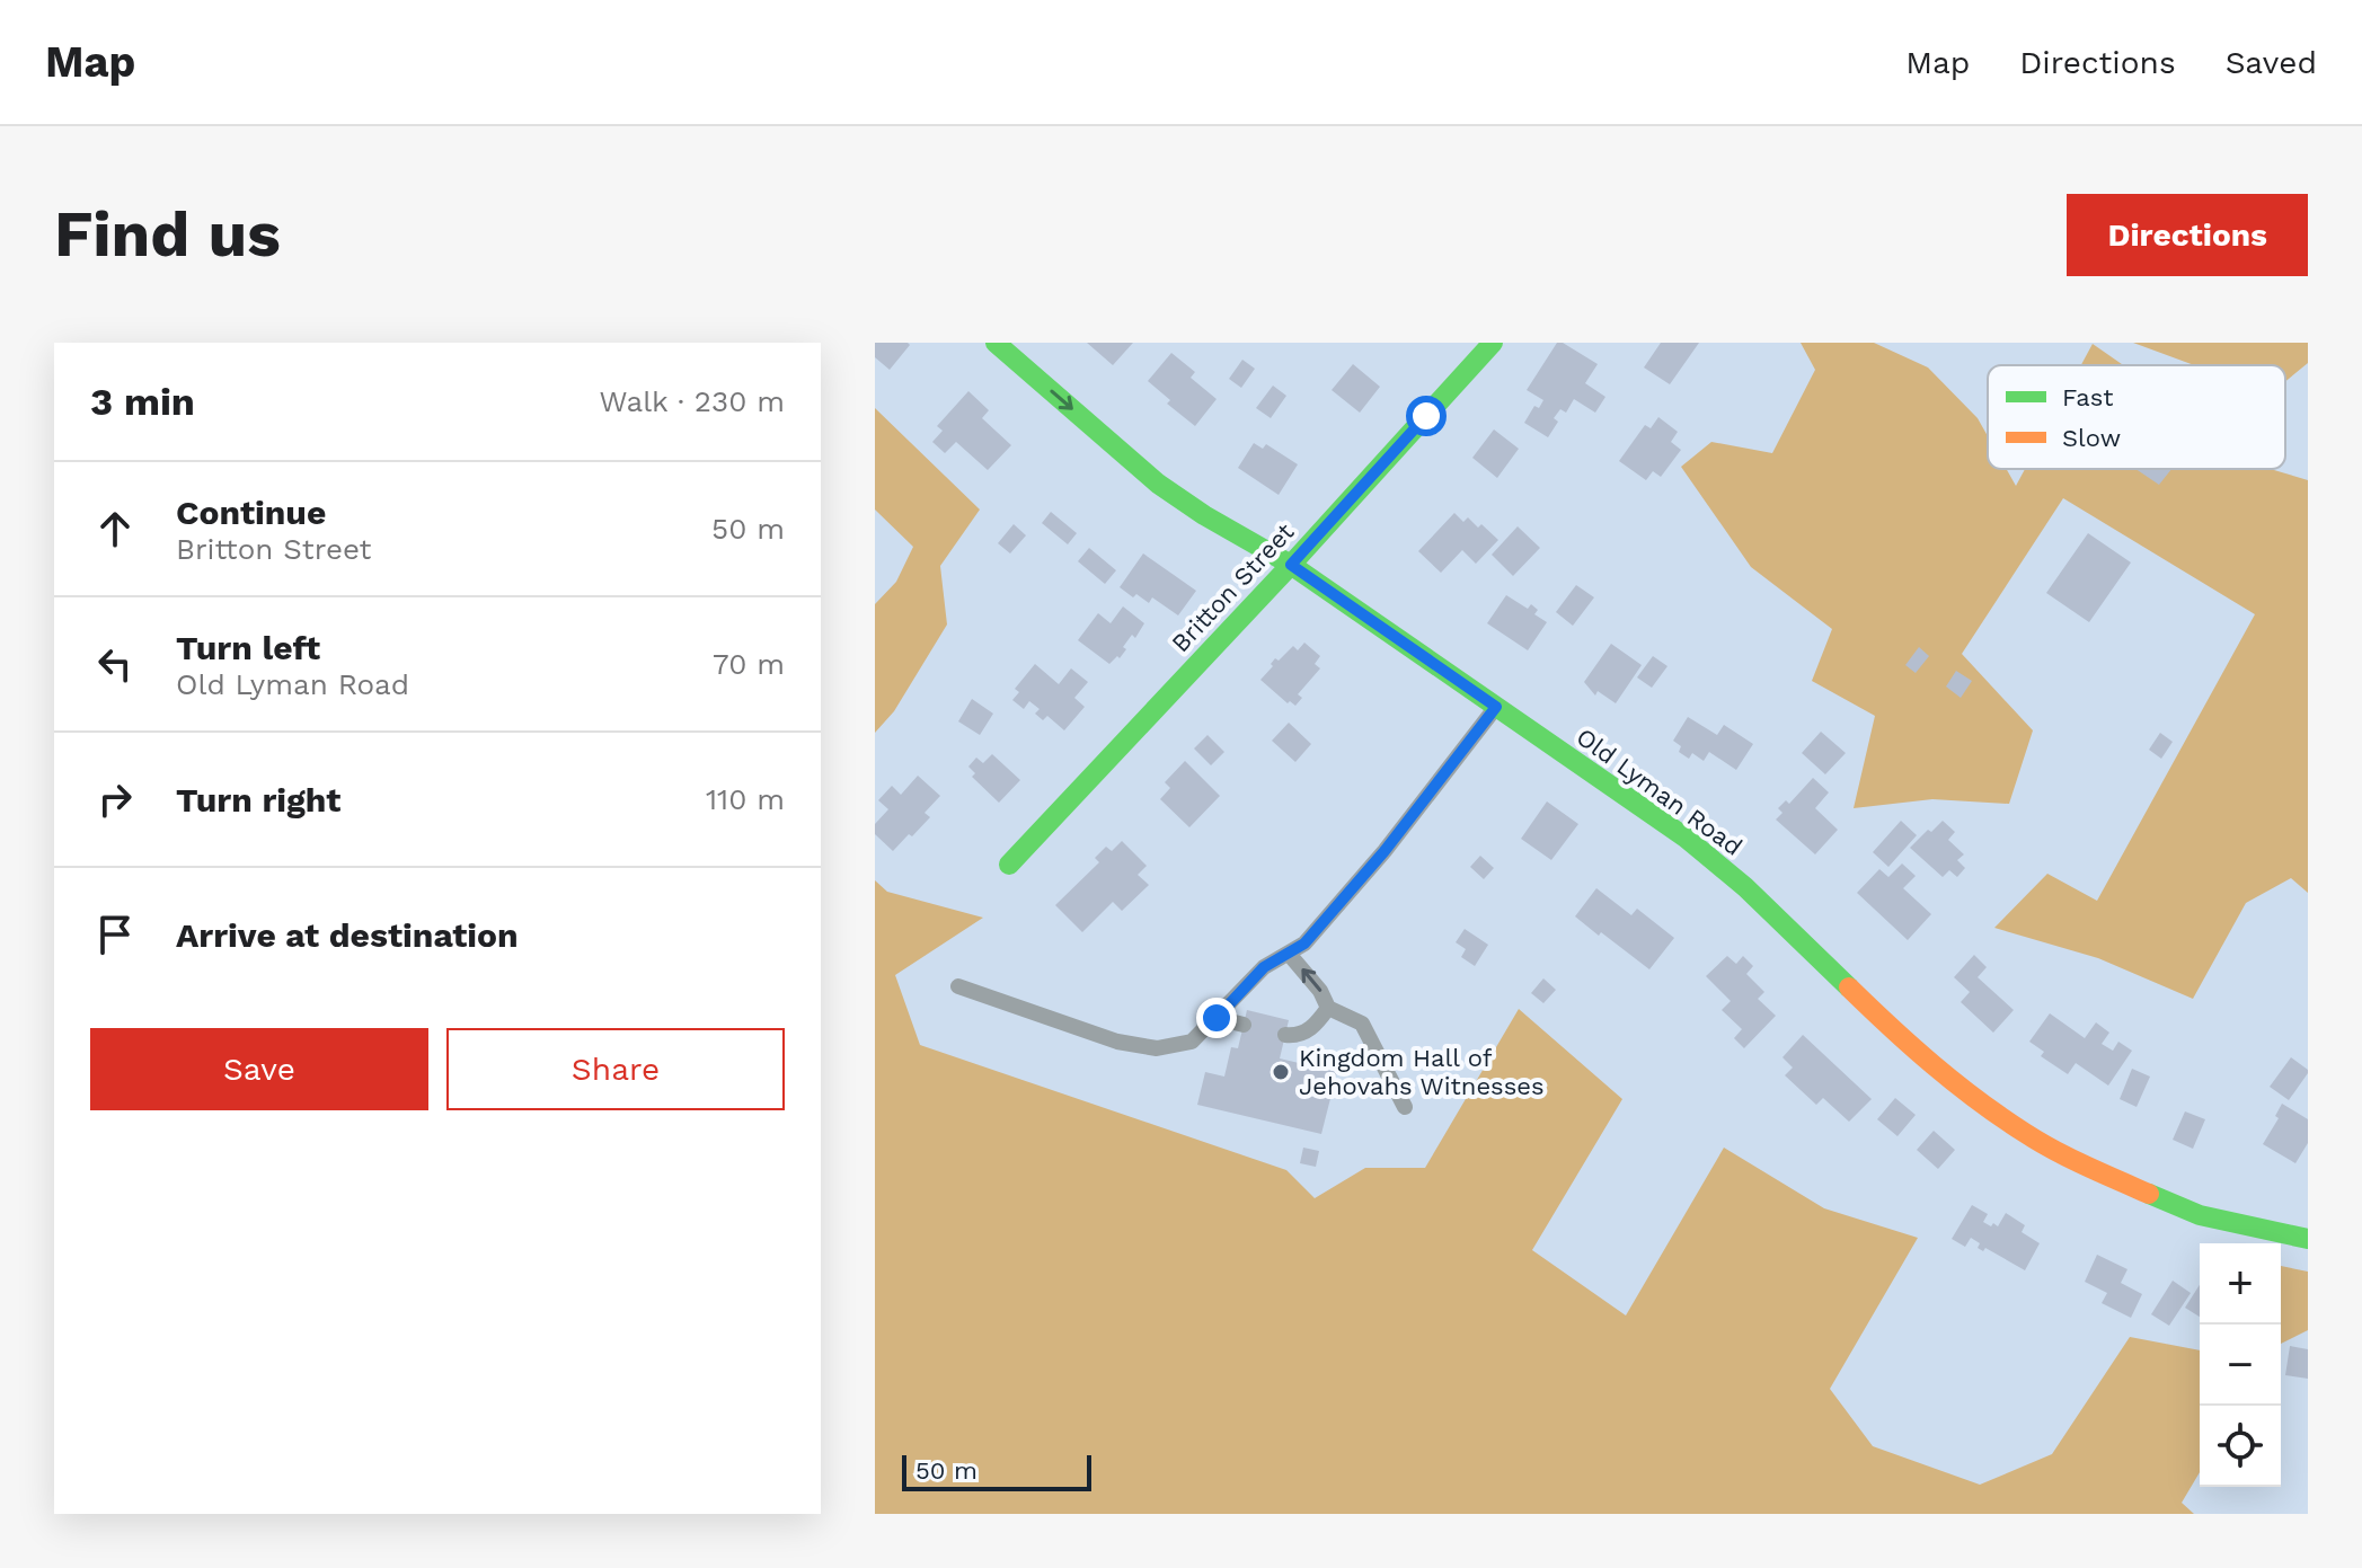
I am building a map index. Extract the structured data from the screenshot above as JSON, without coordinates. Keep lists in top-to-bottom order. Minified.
{"streets":{"street":["Britton Street","Old Lyman Road"]},"crossings":[["Britton Street","Old Lyman Road"]],"places":["Kingdom Hall of Jehovahs Witnesses"],"legend":["Fast","Slow"],"scale_bar":"50 m","page":{"header":"Map","nav":["Map","Directions","Saved"],"buttons":["Directions",["Save","Share"]],"title":"Find us","heading":["3 min","Walk · 230 m"],"list":[["Continue","Britton Street","50 m"],["Turn left","Old Lyman Road","70 m"],["Turn right","110 m"],"Arrive at destination"],"map_buttons":["+","−"],"scale":"50 m"}}
